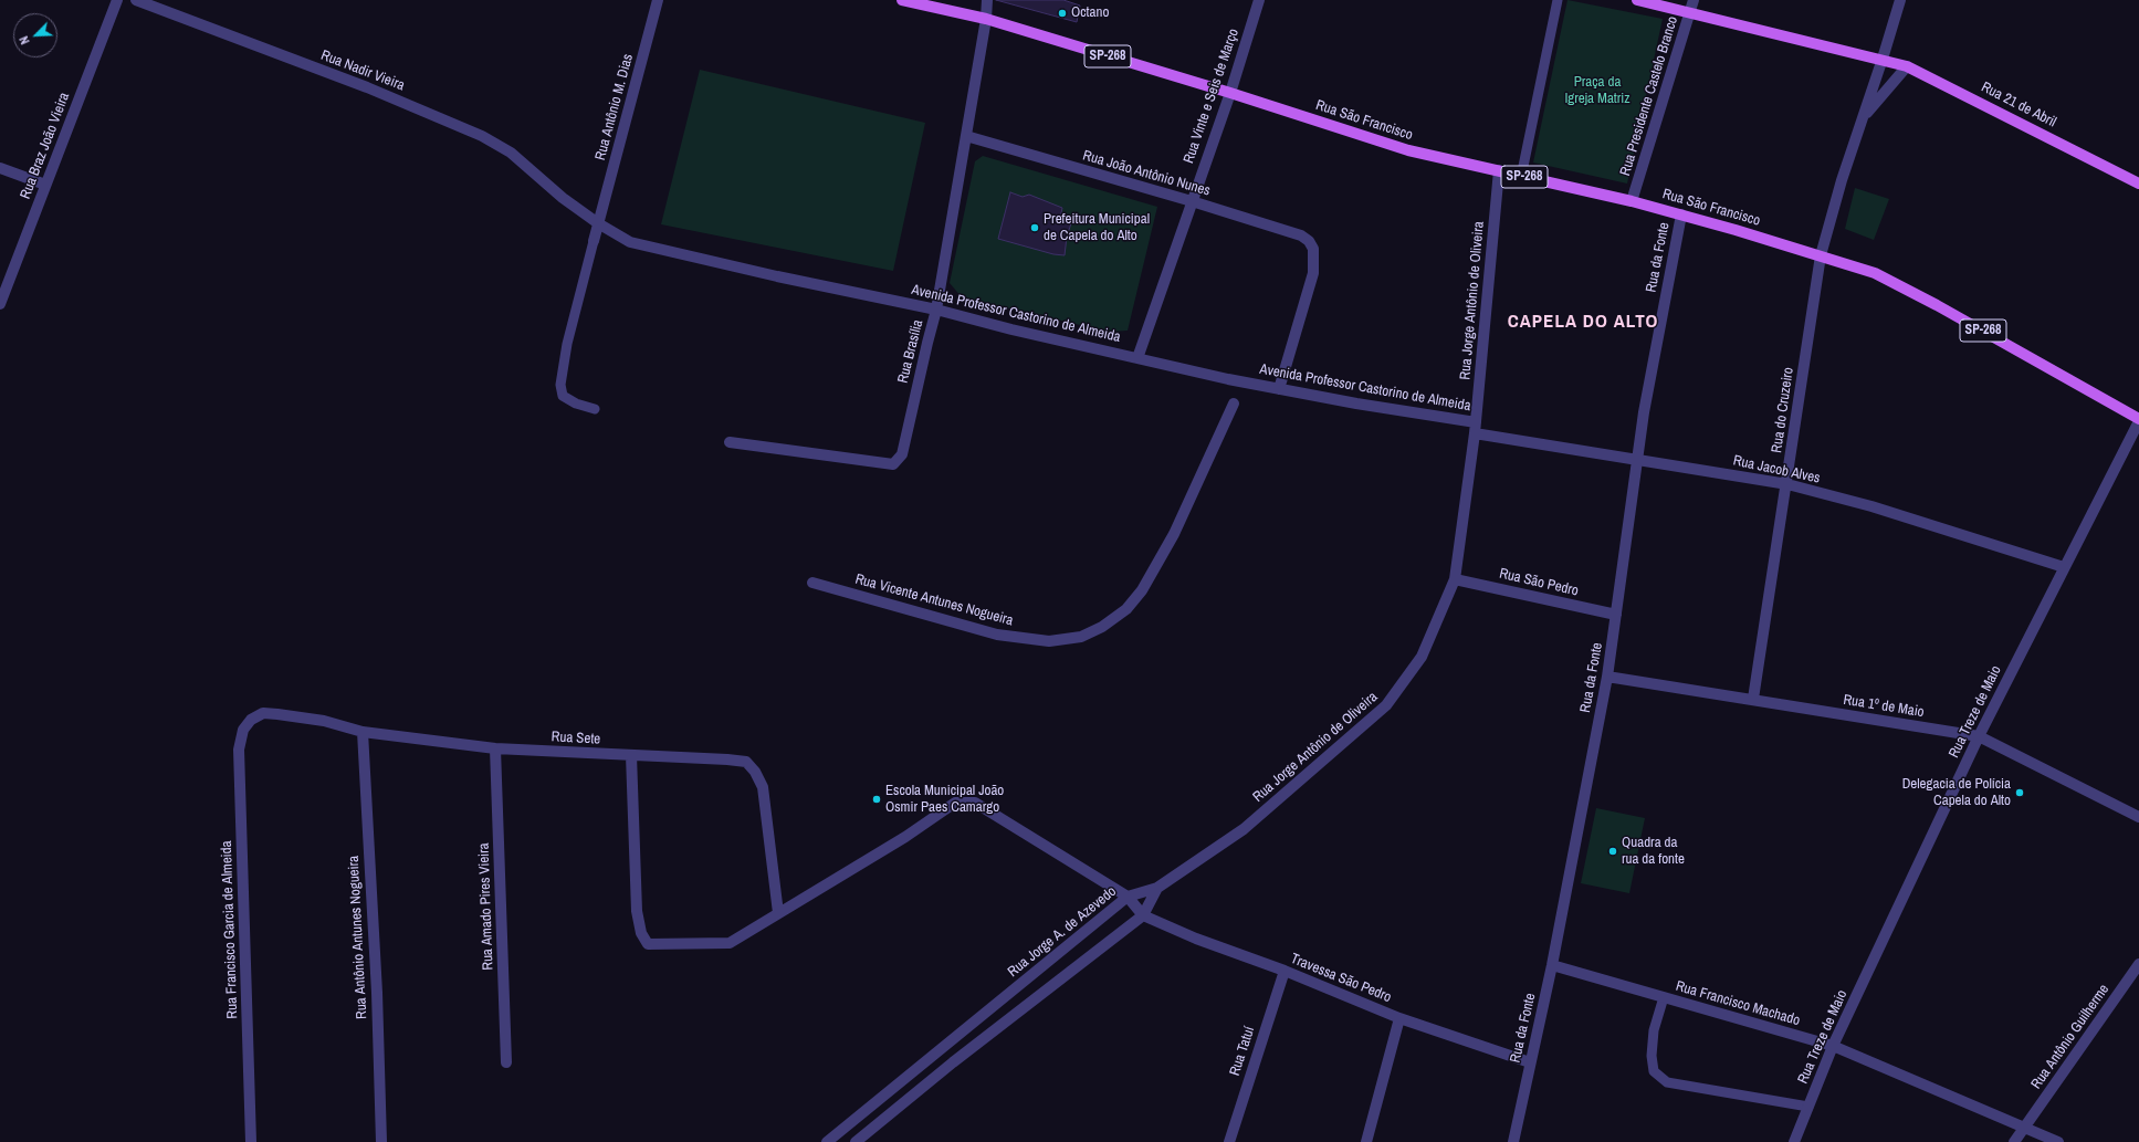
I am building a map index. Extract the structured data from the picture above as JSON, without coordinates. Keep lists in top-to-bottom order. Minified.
{"streets":{"main road":["SP-268","Rua 21 de Abril","Rua São Francisco"],"street":["Rua Nadir Vieira","Rua Vinte e Seis de Março","Rua Presidente Castelo Branco","Rua Antônio M. Dias","Rua Braz João Vieira","Rua João Antônio Nunes","Rua da Fonte","Rua Jorge Antônio de Oliveira","Avenida Professor Castorino de Almeida","Rua Brasília","Rua do Cruzeiro","Rua Jacob Alves","Rua São Pedro","Rua Vicente Antunes Nogueira","Rua 1º de Maio","Rua Treze de Maio","Rua Sete","Rua Amado Pires Vieira","Rua Francisco Garcia de Almeida","Rua Jorge A. de Azevedo","Rua Antônio Antunes Nogueira","Travessa São Pedro","Rua Francisco Machado","Rua Antônio Guilherme","Rua Tatuí"]},"crossings":[["SP-268","Rua São Francisco"],["SP-268","Rua do Cruzeiro"],["SP-268","Rua Treze de Maio"],["Rua Nadir Vieira","Avenida Professor Castorino de Almeida"],["Rua Vinte e Seis de Março","Rua São Francisco"],["Rua Vinte e Seis de Março","Rua João Antônio Nunes"],["Rua Presidente Castelo Branco","Rua 21 de Abril"],["Rua Presidente Castelo Branco","Rua São Francisco"],["Rua 21 de Abril","Rua do Cruzeiro"],["Rua Antônio M. Dias","Avenida Professor Castorino de Almeida"],["Rua São Francisco","Rua da Fonte"],["Rua São Francisco","Rua Jorge Antônio de Oliveira"],["Rua São Francisco","Rua Brasília"],["Rua São Francisco","Rua do Cruzeiro"],["Rua João Antônio Nunes","Avenida Professor Castorino de Almeida"],["Rua João Antônio Nunes","Rua Brasília"],["Rua da Fonte","Rua Jacob Alves"],["Rua da Fonte","Rua São Pedro"],["Rua da Fonte","Rua 1º de Maio"],["Rua da Fonte","Travessa São Pedro"],["Rua da Fonte","Rua Francisco Machado"],["Rua Jorge Antônio de Oliveira","Avenida Professor Castorino de Almeida"],["Rua Jorge Antônio de Oliveira","Rua Jacob Alves"],["Rua Jorge Antônio de Oliveira","Rua São Pedro"],["Rua Jorge Antônio de Oliveira","Rua Jorge A. de Azevedo"],["Avenida Professor Castorino de Almeida","Rua Brasília"],["Rua do Cruzeiro","Rua Jacob Alves"],["Rua do Cruzeiro","Rua 1º de Maio"],["Rua Jacob Alves","Rua Treze de Maio"],["Rua 1º de Maio","Rua Treze de Maio"],["Rua Treze de Maio","Rua Francisco Machado"],["Rua Sete","Rua Amado Pires Vieira"],["Rua Sete","Rua Francisco Garcia de Almeida"],["Rua Sete","Rua Antônio Antunes Nogueira"],["Travessa São Pedro","Rua Tatuí"],["Rua Francisco Machado","Rua Antônio Guilherme"]],"districts":["CAPELA DO ALTO"],"parks":["Praça da Igreja Matriz"],"places":["Octano","Prefeitura Municipal de Capela do Alto","Delegacia de Polícia Capela do Alto","Escola Municipal João Osmir Paes Camargo","Quadra da rua da fonte"],"north":"bottom left"}
